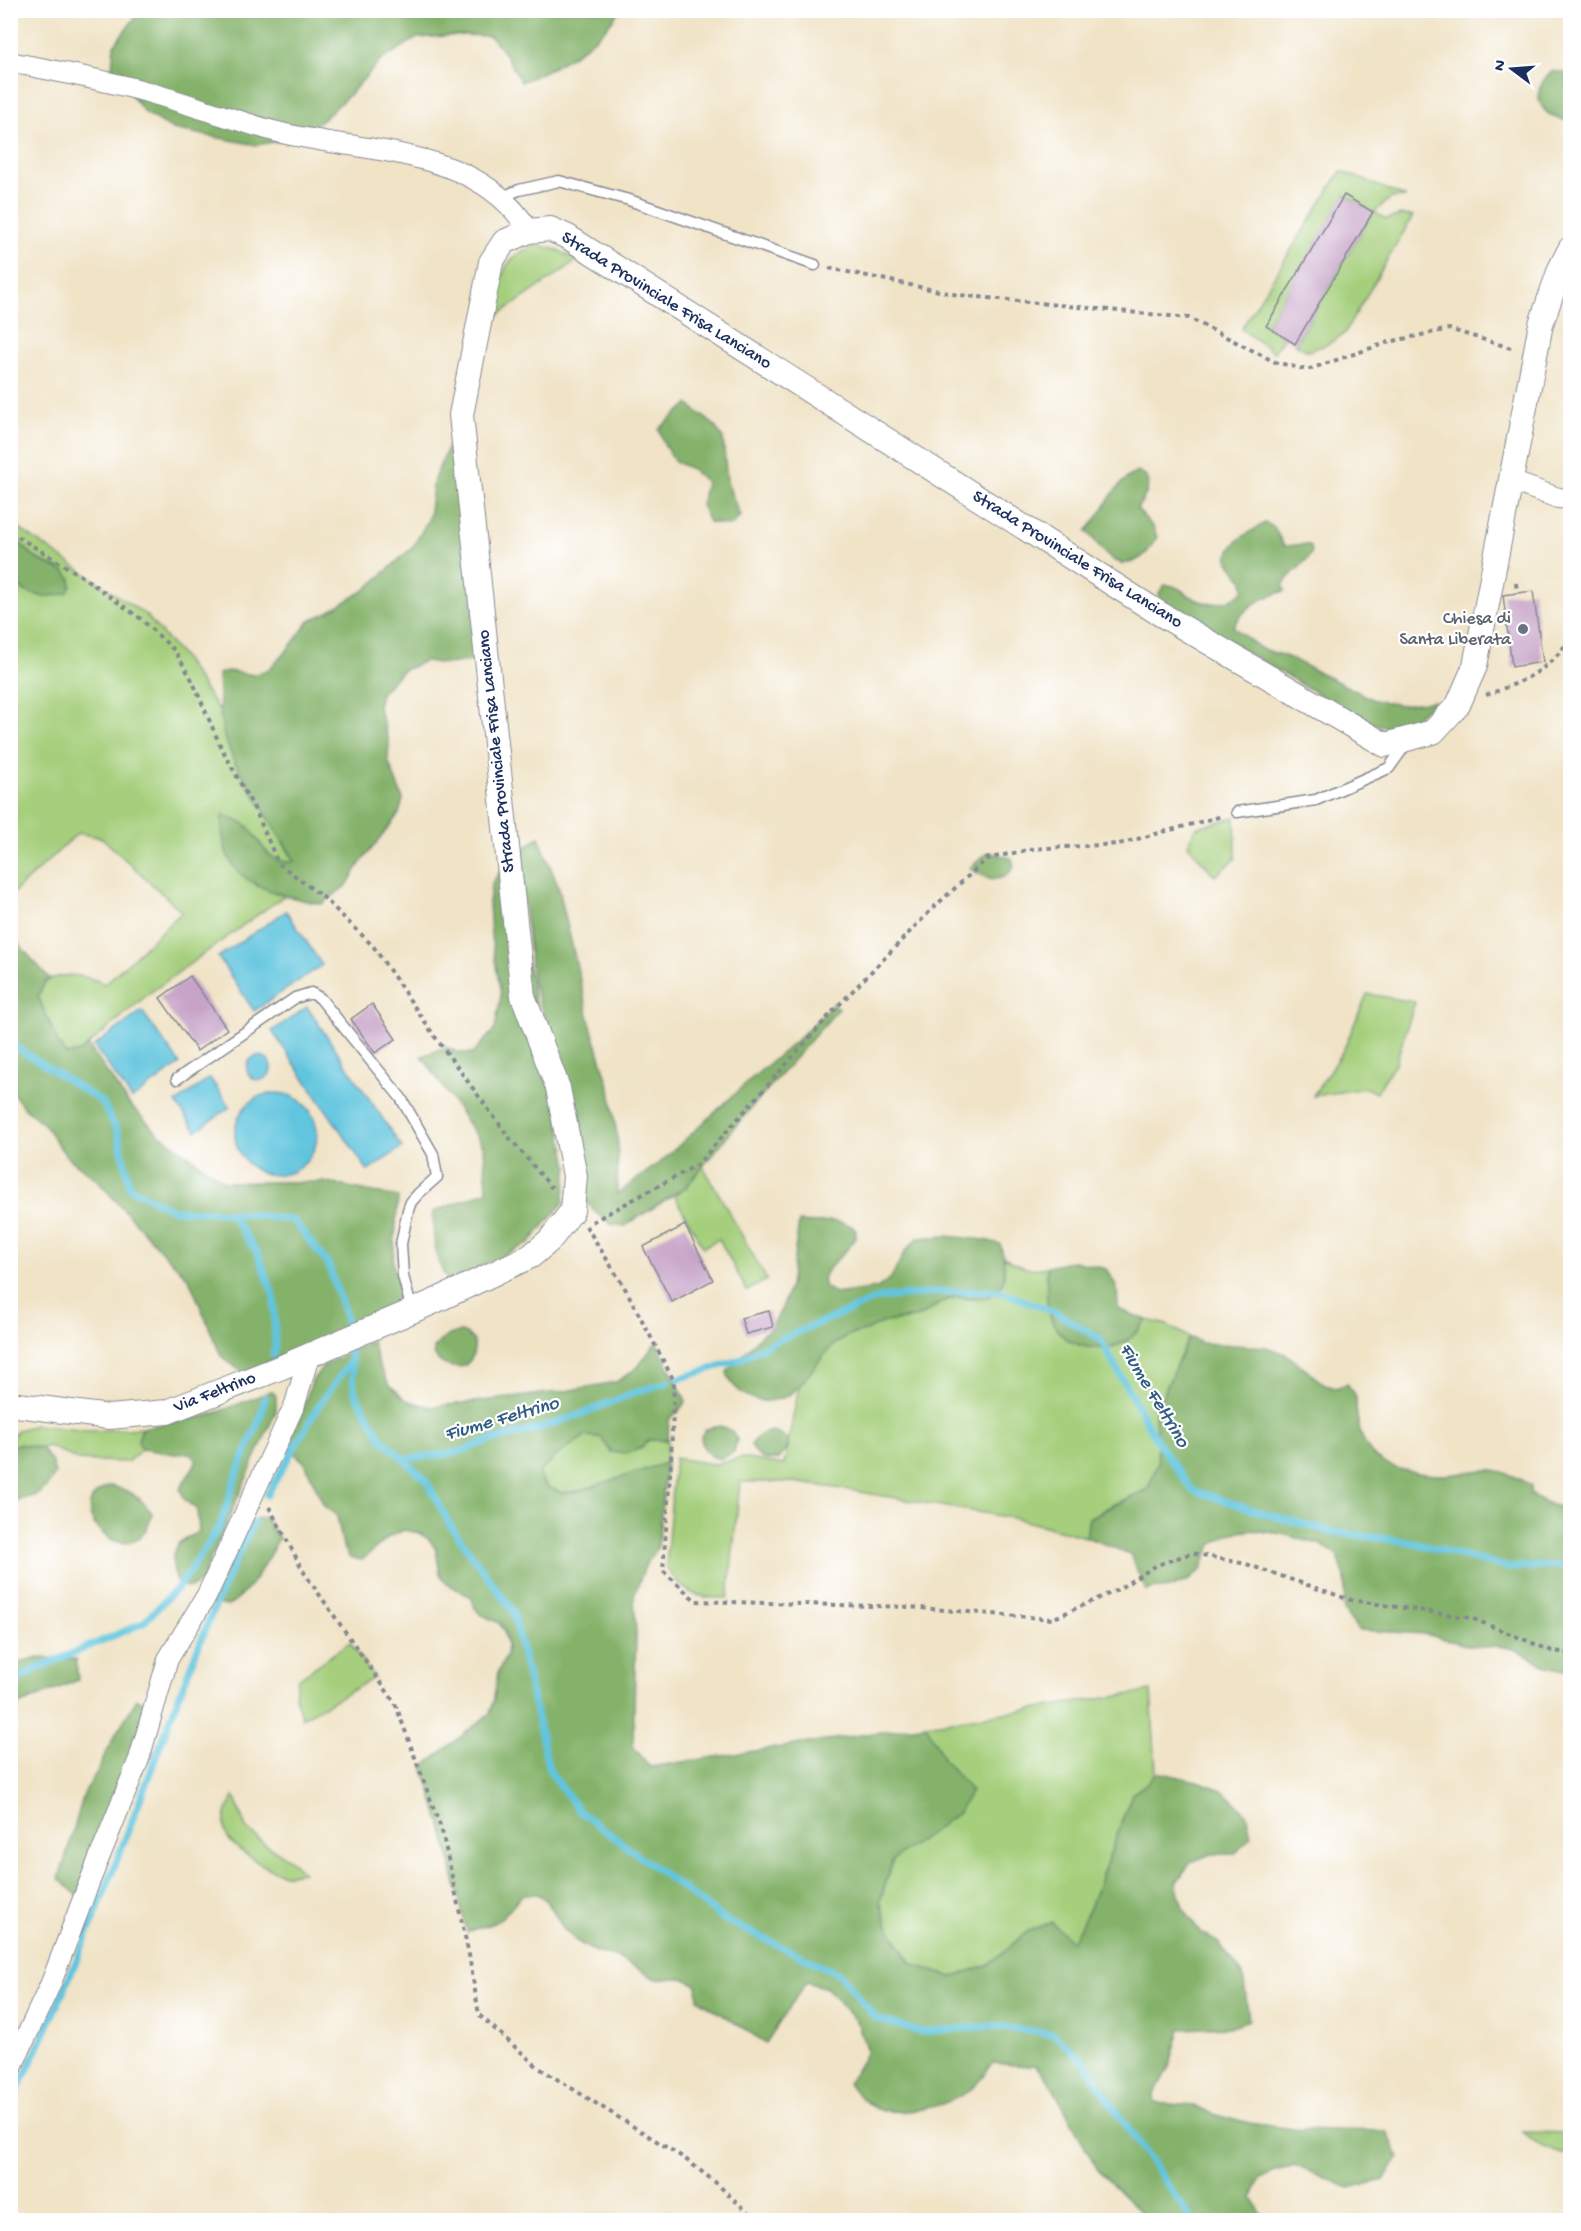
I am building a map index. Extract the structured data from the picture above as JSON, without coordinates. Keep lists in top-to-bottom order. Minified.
{"streets":{"street":["Strada Provinciale Frisa Lanciano","Via Feltrino"]},"water":["Fiume Feltrino"],"places":["Chiesa di Santa Liberata"],"north":"left"}
